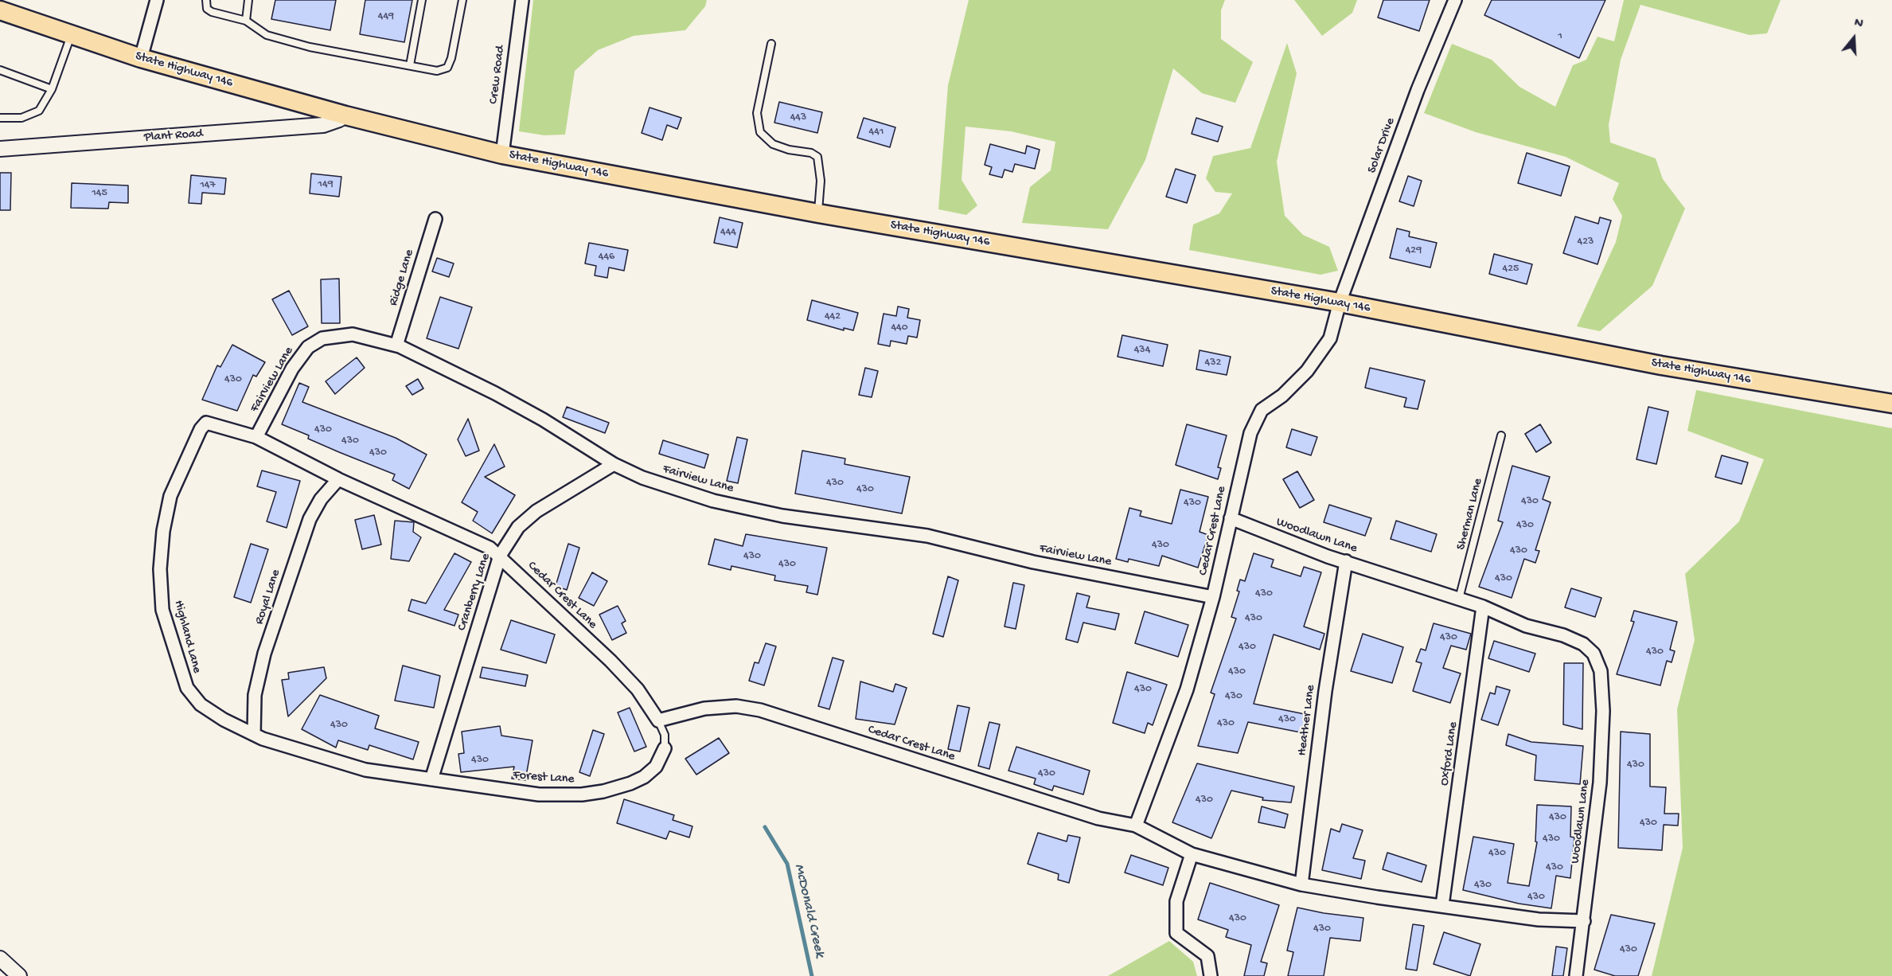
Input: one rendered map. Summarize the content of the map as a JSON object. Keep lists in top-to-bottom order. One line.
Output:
{"streets":{"main road":["State Highway 146"],"street":["Crew Road","Plant Road","Solar Drive","Ridge Lane","Fairview Lane","Cedar Crest Lane","Woodlawn Lane","Cranberry Lane","Royal Lane","Highland Lane","Heather Lane","Oxford Lane","Forest Lane"],"lane":["Sherman Lane"]},"crossings":[["State Highway 146","Crew Road"],["State Highway 146","Plant Road"],["State Highway 146","Solar Drive"],["State Highway 146","Cedar Crest Lane"],["Solar Drive","Cedar Crest Lane"],["Ridge Lane","Fairview Lane"],["Fairview Lane","Cedar Crest Lane"],["Fairview Lane","Cranberry Lane"],["Sherman Lane","Woodlawn Lane"],["Cedar Crest Lane","Woodlawn Lane"],["Cedar Crest Lane","Cranberry Lane"],["Cedar Crest Lane","Royal Lane"],["Cedar Crest Lane","Highland Lane"],["Woodlawn Lane","Heather Lane"],["Woodlawn Lane","Oxford Lane"],["Cranberry Lane","Highland Lane"],["Cranberry Lane","Forest Lane"],["Royal Lane","Highland Lane"],["Highland Lane","Forest Lane"]],"water":["McDonald Creek"],"house_numbers":["449","1","443","441","149","147","145","444","423","429","446","425","442","440","434","432","430","430","430","430","430","430","430","430","430","430","430","430","430","430","430","430","430","430","430","430","430","430","430","430","430","430","430","430","430","430","430","430","430","430","430","430","430","430","430"],"north":"top"}
